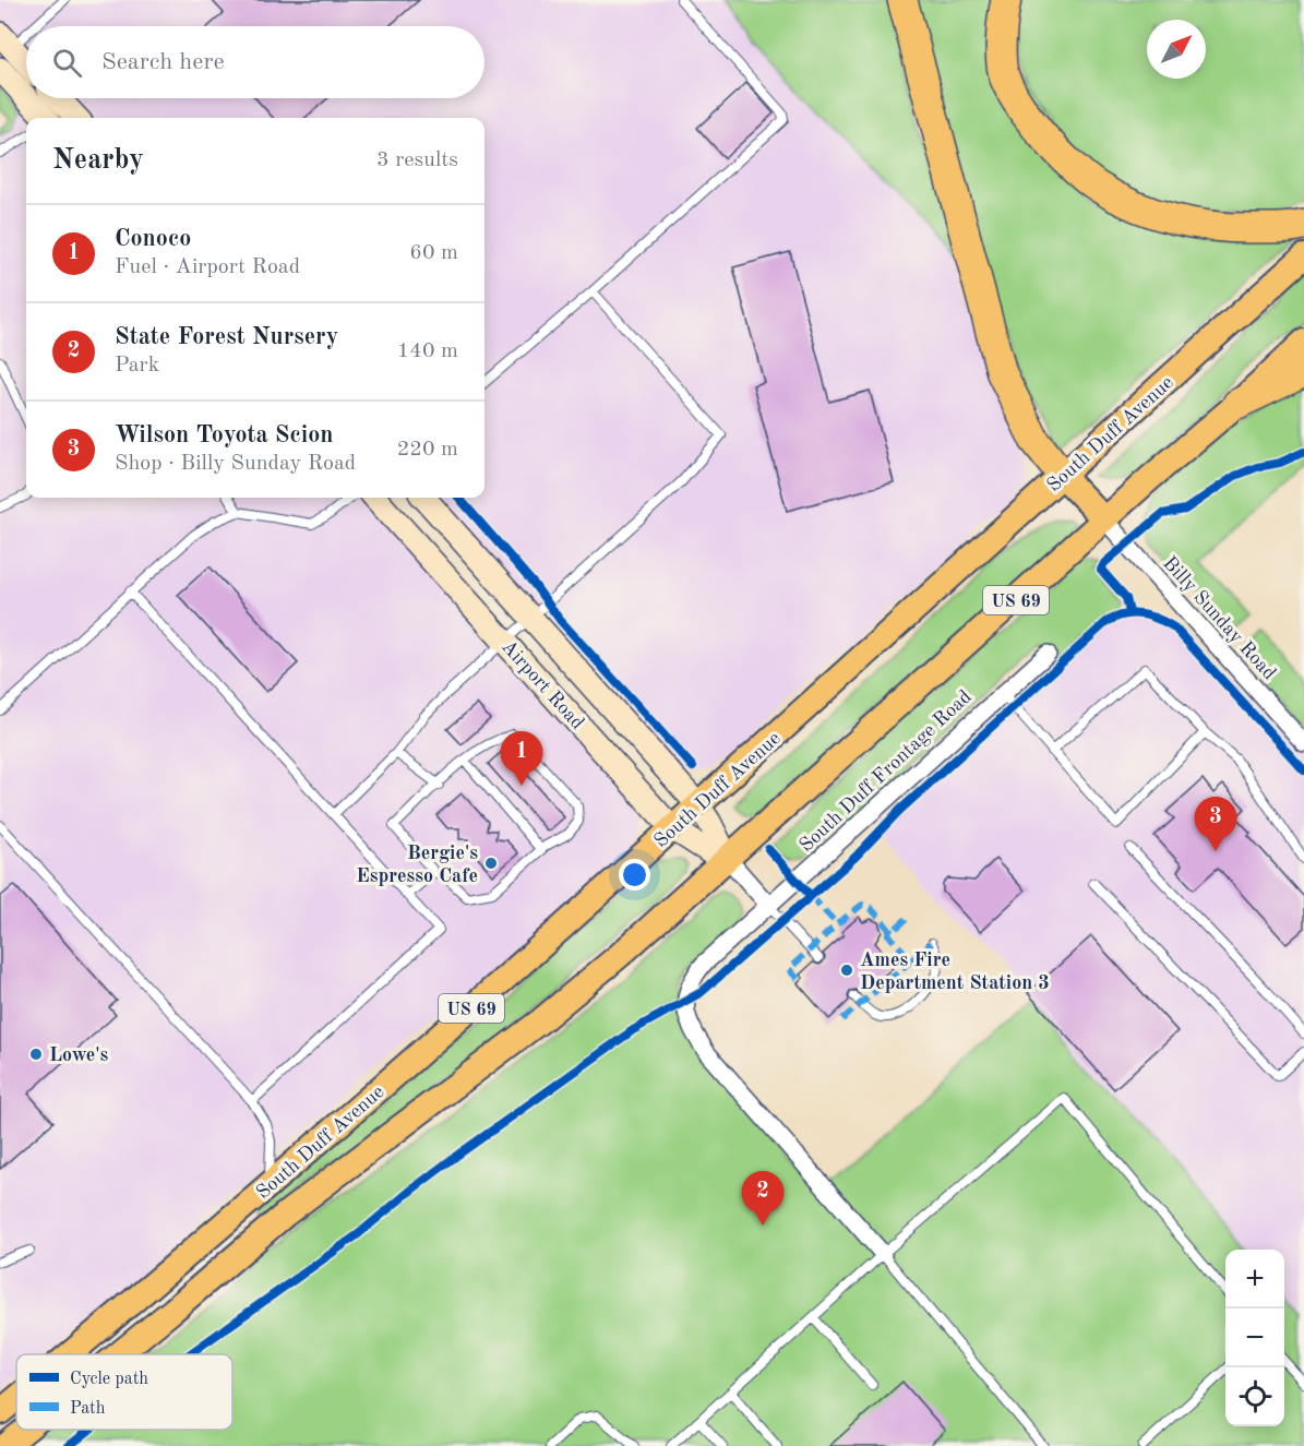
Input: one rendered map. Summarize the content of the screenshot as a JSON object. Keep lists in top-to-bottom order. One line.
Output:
{"streets":{"main road":["South Duff Avenue","US 69","Airport Road"],"street":["Billy Sunday Road","South Duff Frontage Road"]},"crossings":[["South Duff Avenue","Billy Sunday Road"],["South Duff Avenue","Airport Road"],["Airport Road","South Duff Frontage Road"]],"places":["Bergie's Espresso Cafe","Ames Fire Department Station 3","Lowe's"],"legend":["Cycle path","Path"],"north":"top right","page":{"search":"Search here","heading":["Nearby","3 results"],"list":[{"mark":"1","name":"Conoco","note":"Fuel · Airport Road","value":"60 m"},{"mark":"2","name":"State Forest Nursery","note":"Park","value":"140 m"},{"mark":"3","name":"Wilson Toyota Scion","note":"Shop · Billy Sunday Road","value":"220 m"}],"pins":["1","3","2"],"map_buttons":["+","−"]}}
